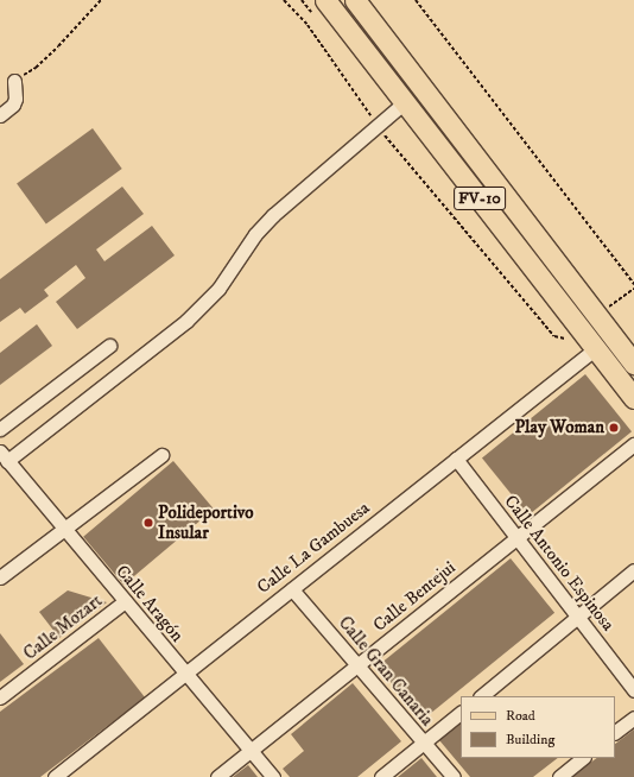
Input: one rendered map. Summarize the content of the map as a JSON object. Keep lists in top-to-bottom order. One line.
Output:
{"streets":{"main road":["FV-10"],"street":["Calle La Gambuesa","Calle Antonio Espinosa","Calle Bentejui","Calle Aragón","Calle Mozart","Calle Gran Canaria"]},"crossings":[["FV-10","Calle La Gambuesa"],["Calle La Gambuesa","Calle Antonio Espinosa"],["Calle La Gambuesa","Calle Aragón"],["Calle La Gambuesa","Calle Gran Canaria"],["Calle Antonio Espinosa","Calle Bentejui"],["Calle Bentejui","Calle Aragón"],["Calle Bentejui","Calle Gran Canaria"],["Calle Aragón","Calle Mozart"]],"places":["Play Woman","Polideportivo Insular"],"legend":["Road","Building"]}
